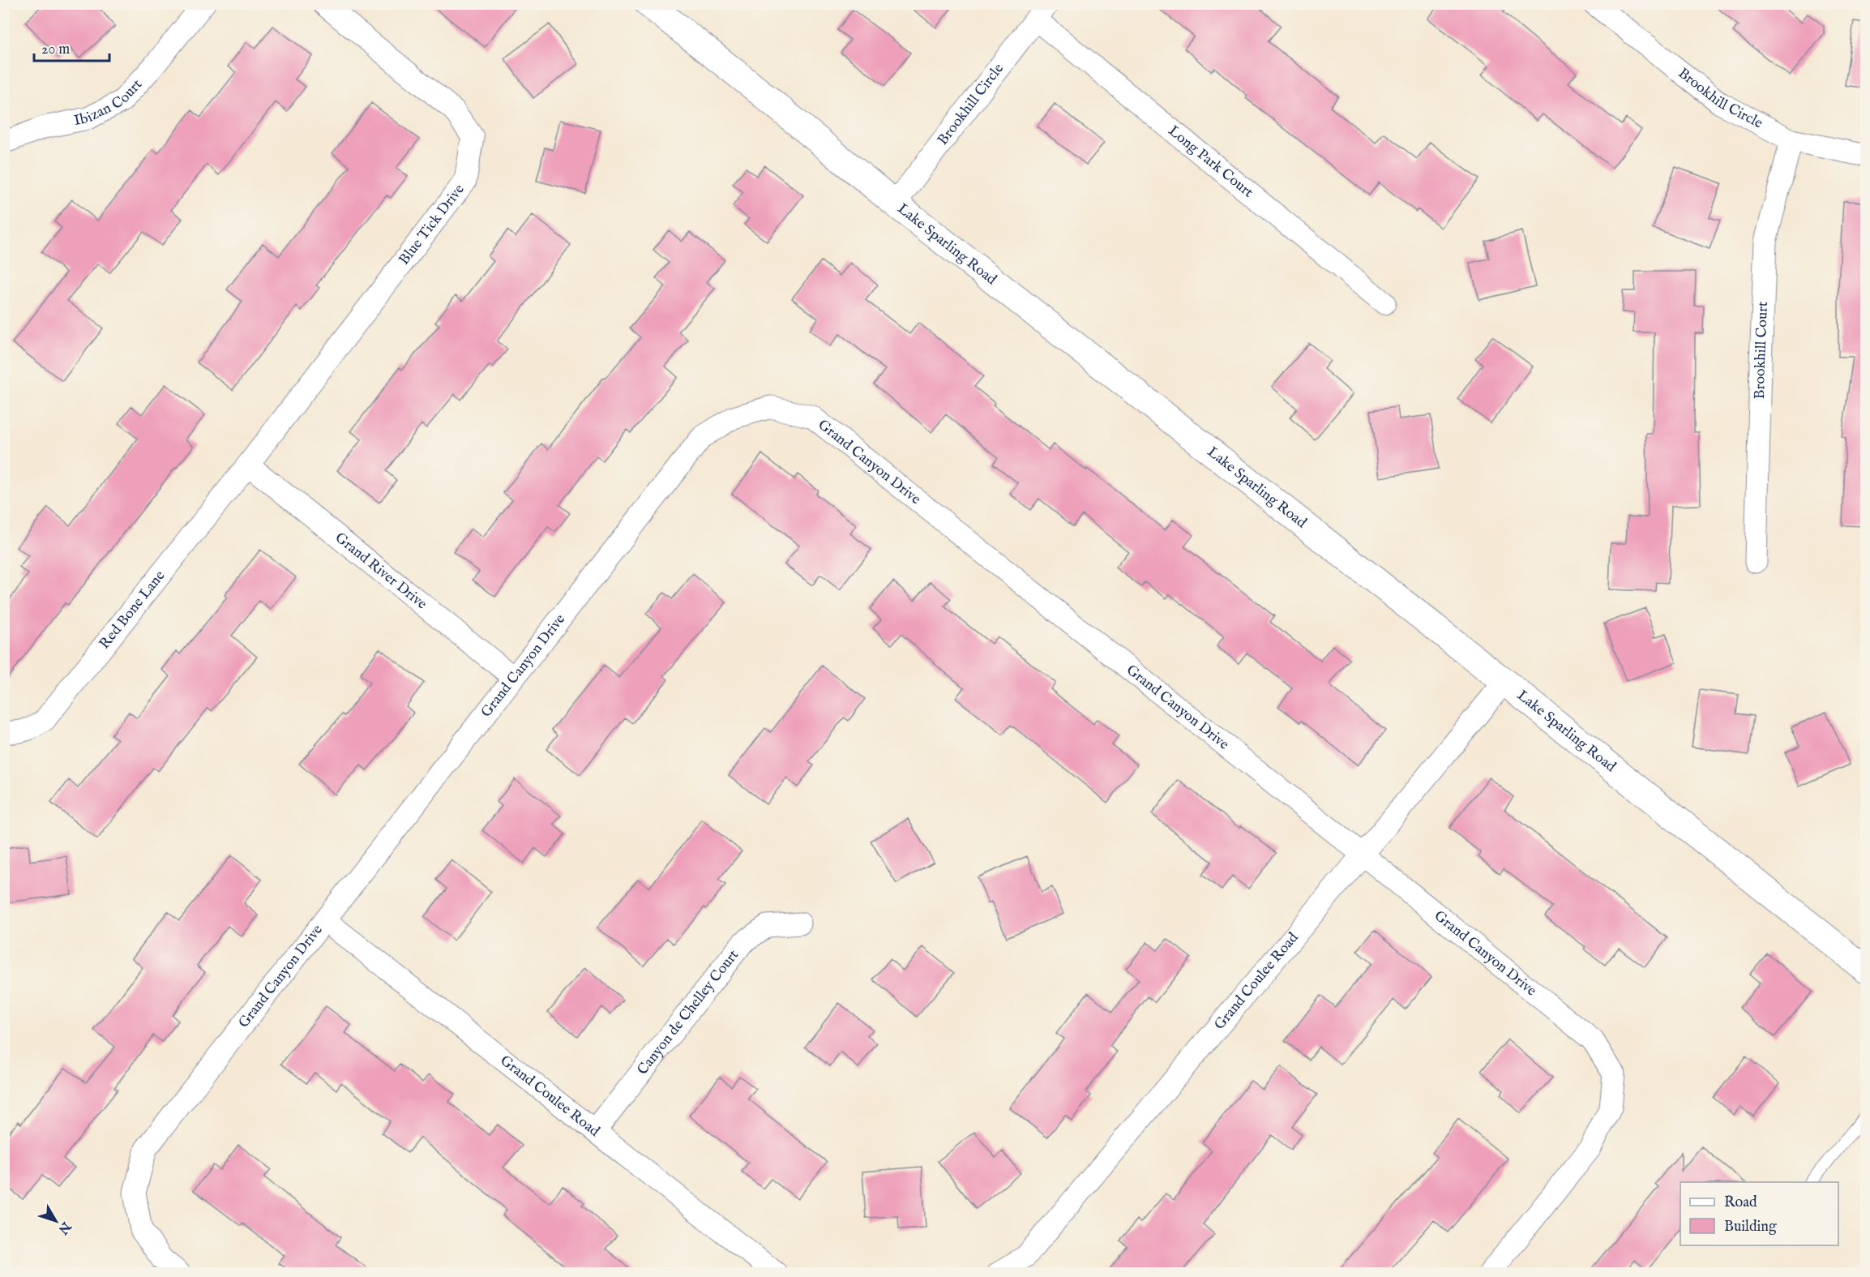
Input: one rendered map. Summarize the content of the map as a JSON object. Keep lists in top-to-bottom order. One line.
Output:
{"streets":{"street":["Brookhill Circle","Ibizan Court","Long Park Court","Blue Tick Drive","Lake Sparling Road","Brookhill Court","Grand Canyon Drive","Grand River Drive","Red Bone Lane","Grand Coulee Road","Canyon de Chelley Court"]},"crossings":[["Brookhill Circle","Long Park Court"],["Brookhill Circle","Lake Sparling Road"],["Brookhill Circle","Brookhill Court"],["Blue Tick Drive","Grand River Drive"],["Blue Tick Drive","Red Bone Lane"],["Lake Sparling Road","Grand Coulee Road"],["Grand Canyon Drive","Grand River Drive"],["Grand Canyon Drive","Grand Coulee Road"],["Grand River Drive","Red Bone Lane"],["Grand Coulee Road","Canyon de Chelley Court"]],"legend":["Road","Building"],"scale_bar":"20 m","north":"bottom right"}
